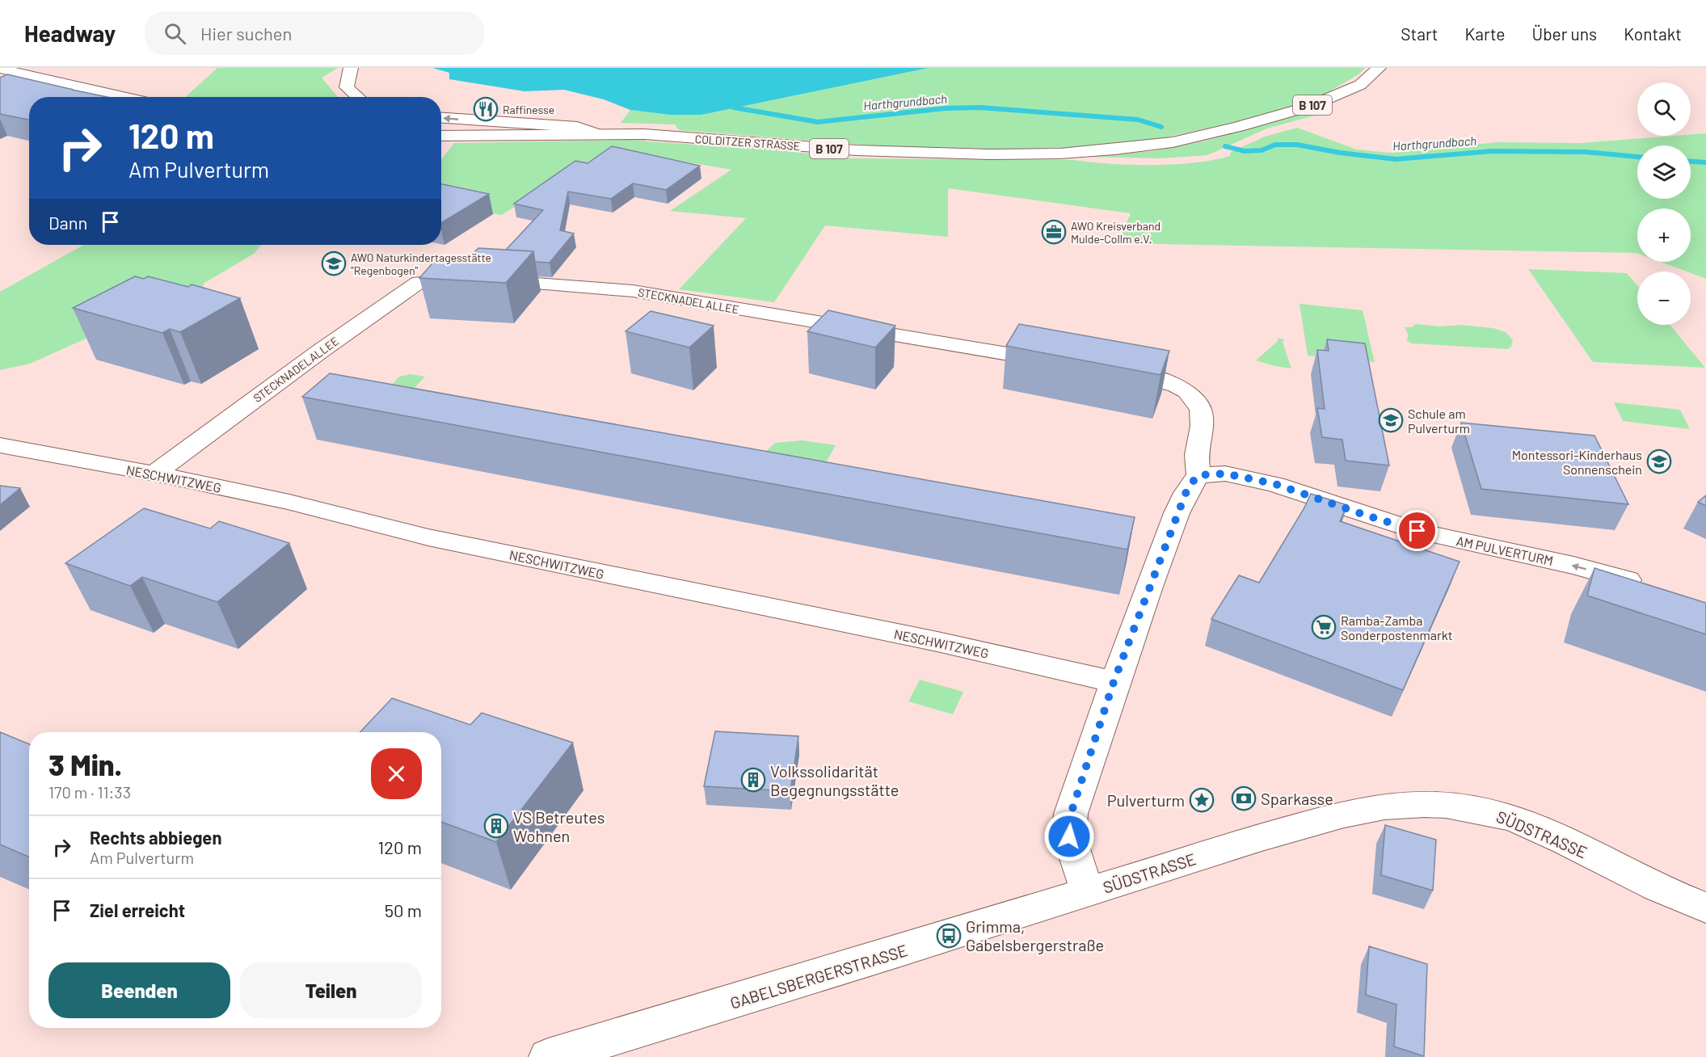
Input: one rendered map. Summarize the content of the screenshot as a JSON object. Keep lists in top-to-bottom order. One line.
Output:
{"streets":{"street":["B 107","COLDITZER STRASSE","STECKNADELALLEE","NESCHWITZWEG","AM PULVERTURM","SÜDSTRASSE","GABELSBERGERSTRASSE"]},"crossings":[["STECKNADELALLEE","NESCHWITZWEG"],["SÜDSTRASSE","GABELSBERGERSTRASSE"]],"one_way":["AM PULVERTURM"],"water":["Harthgrundbach"],"places":{"restaurant":["Raffinesse"],"office":["AWO Kreisverband Mulde-Collm e.V."],"school or university":["AWO Naturkindertagesstätte \"Regenbogen\"","Schule am Pulverturm","Montessori-Kinderhaus Sonnenschein"],"supermarket":["Ramba-Zamba Sonderpostenmarkt"],"building":["Volkssolidarität Begegnungsstätte","VS Betreutes Wohnen"],"bank":["Sparkasse"],"place":["Pulverturm"],"bus stop":["Grimma, Gabelsbergerstraße"]},"page":{"header":"Headway","search":"Hier suchen","nav":["Start","Karte","Über uns","Kontakt"],"map_buttons":["+","−"],"turn":["120 m","Am Pulverturm"],"then":"Dann","heading":["3 Min.","170 m · 11:33"],"list":[{"name":"Rechts abbiegen","note":"Am Pulverturm","value":"120 m"},{"name":"Ziel erreicht","value":"50 m"}],"buttons":["Beenden","Teilen"]}}
